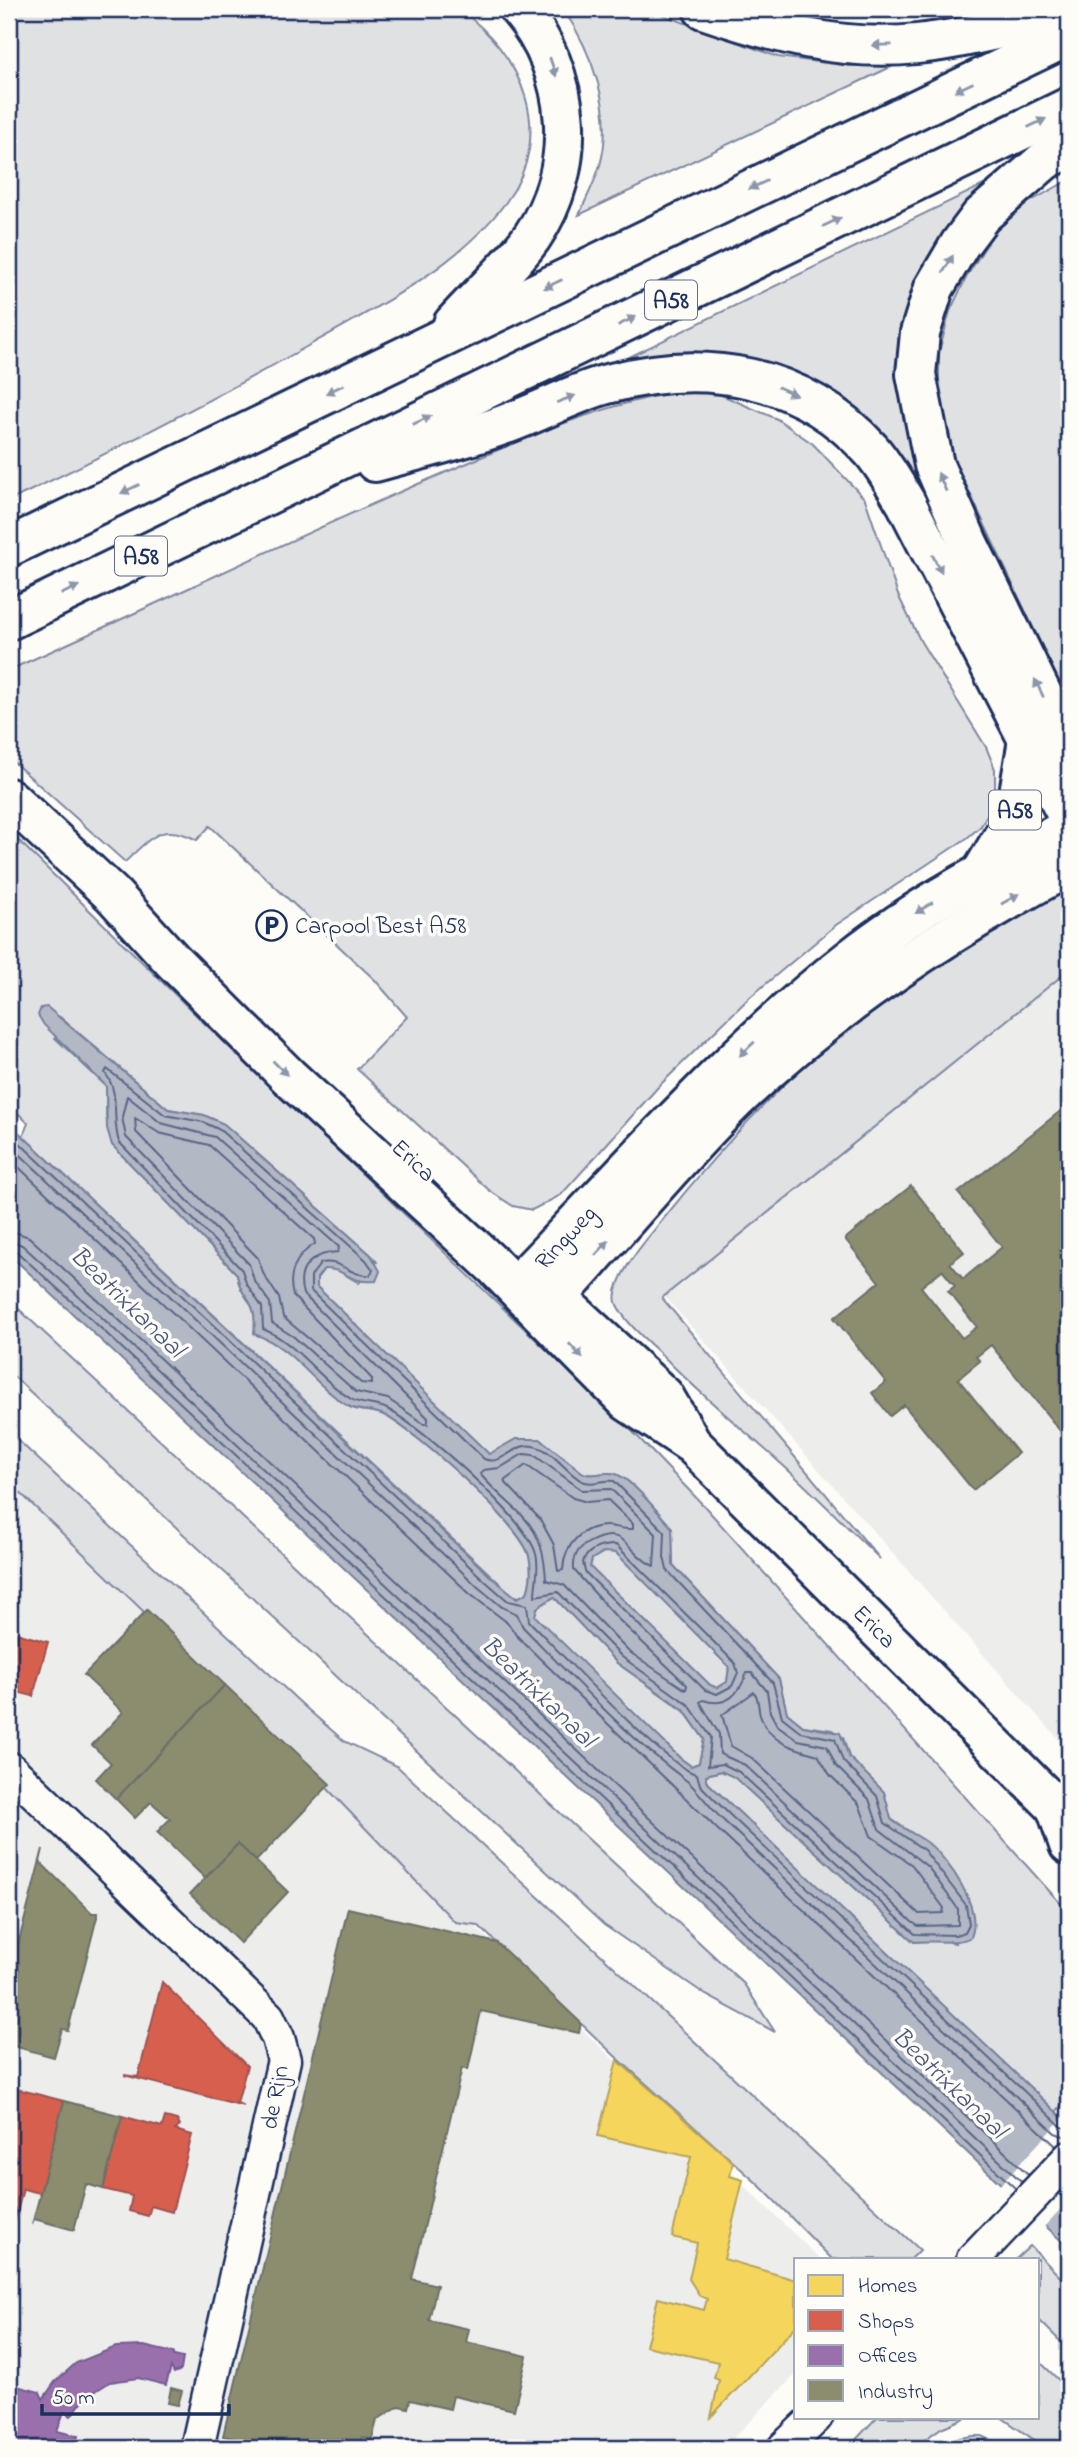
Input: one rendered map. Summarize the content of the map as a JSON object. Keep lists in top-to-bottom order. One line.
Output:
{"streets":{"main road":["A58","Erica","Ringweg"],"street":["de Rijn"]},"crossings":[["A58","Ringweg"],["Erica","Ringweg"]],"water":["Beatrixkanaal"],"places":{"parking":["Carpool Best A58"]},"legend":["Homes","Shops","Offices","Industry"],"scale_bar":"50 m"}
